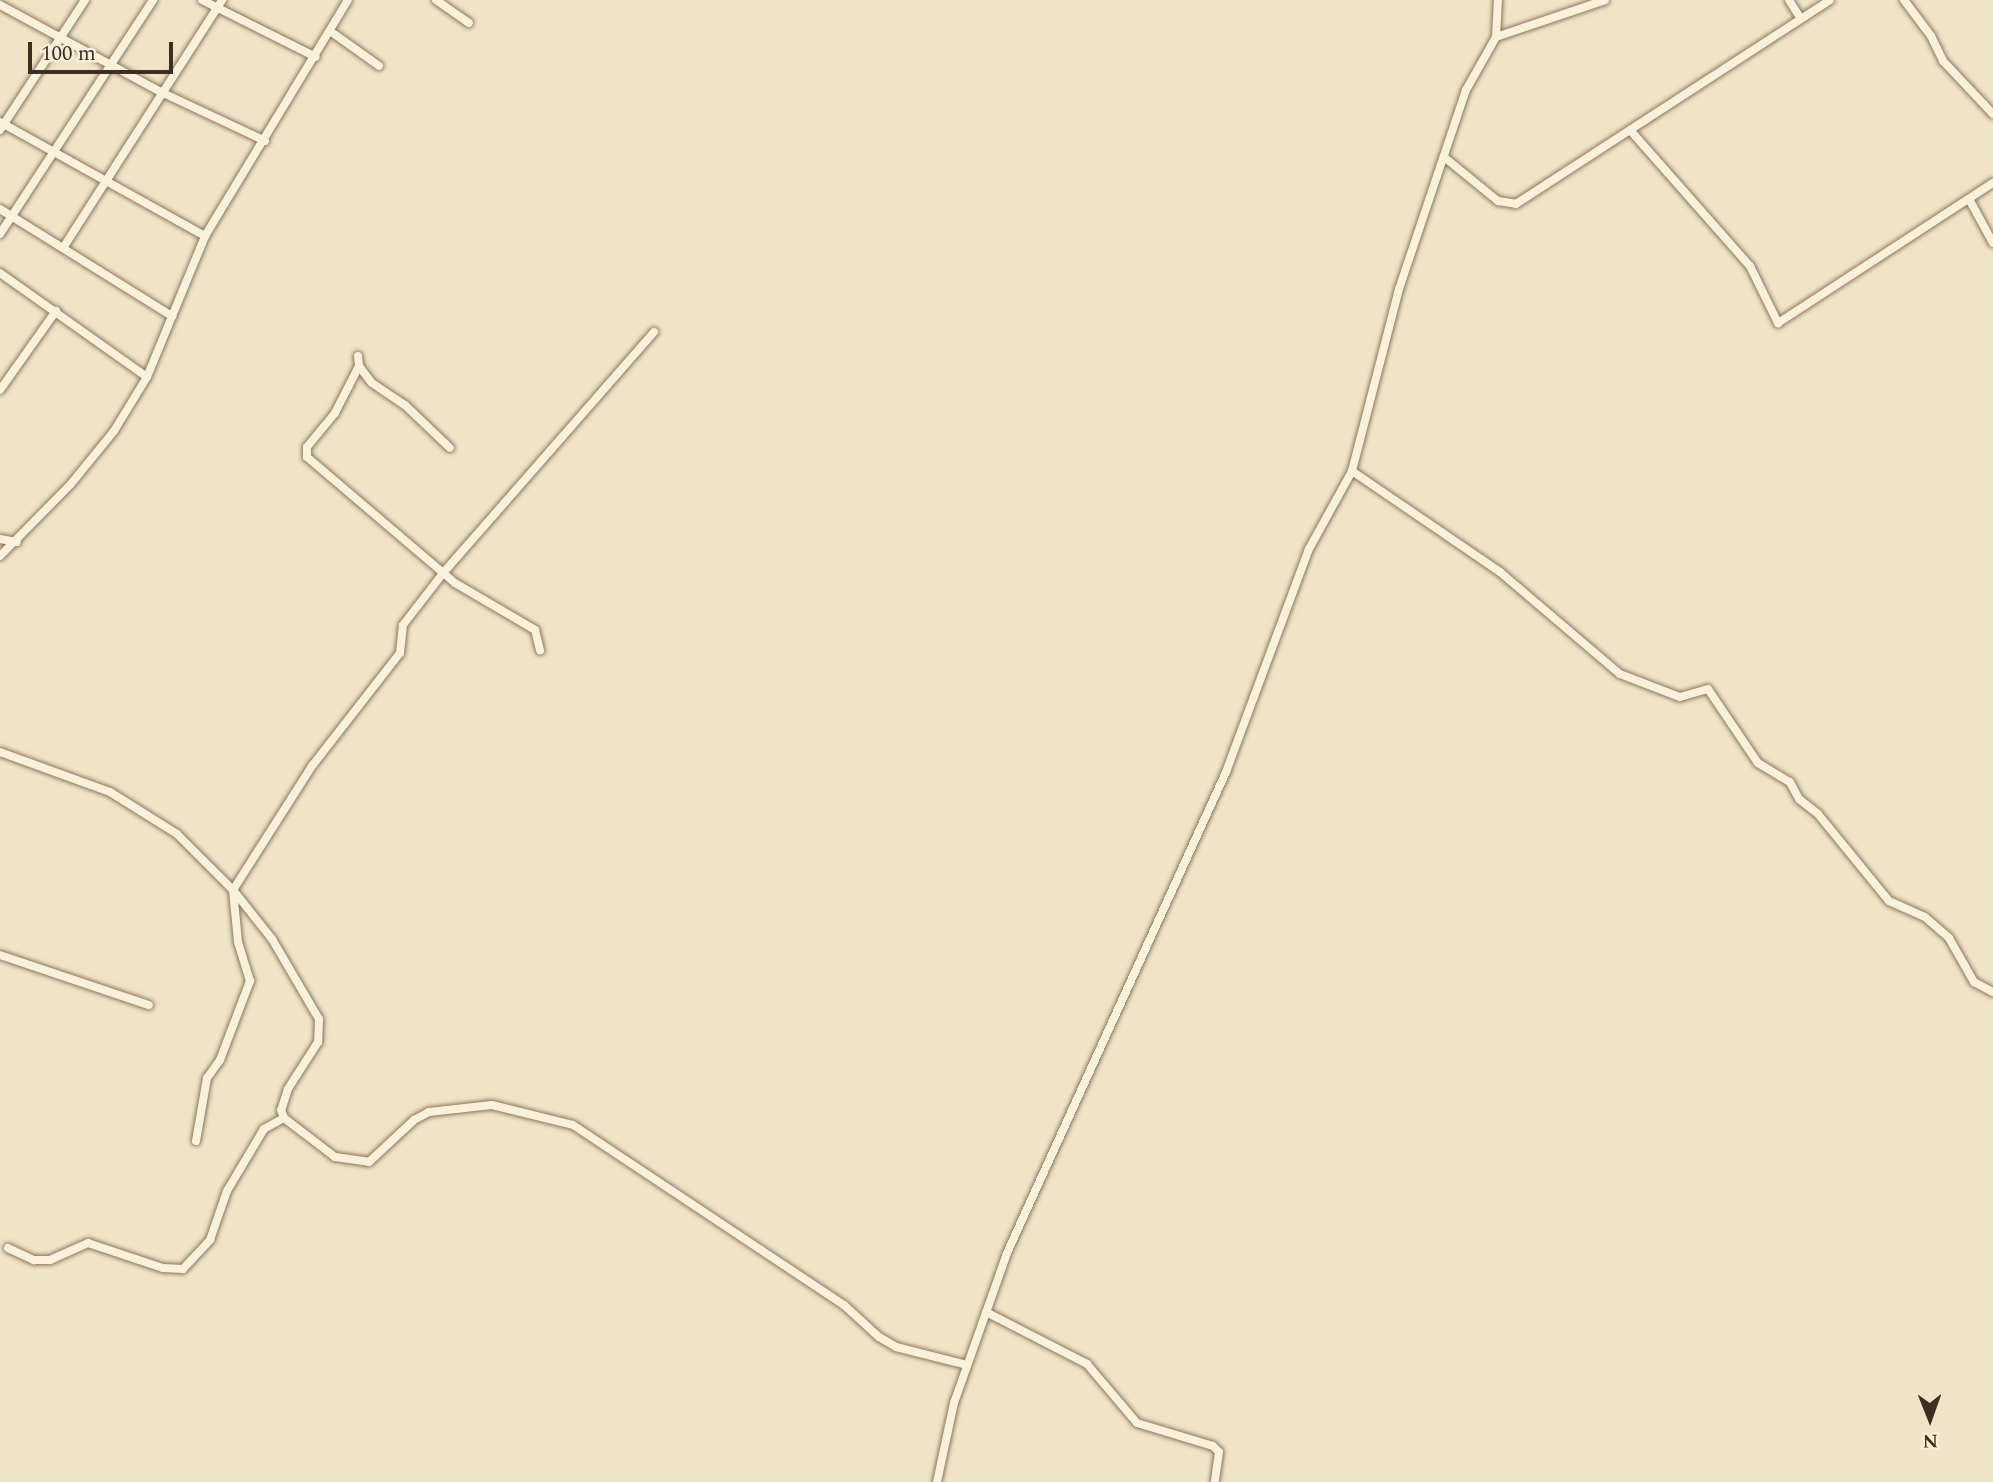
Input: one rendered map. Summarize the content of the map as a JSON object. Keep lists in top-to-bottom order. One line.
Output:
{"scale_bar":"100 m","north":"bottom"}
